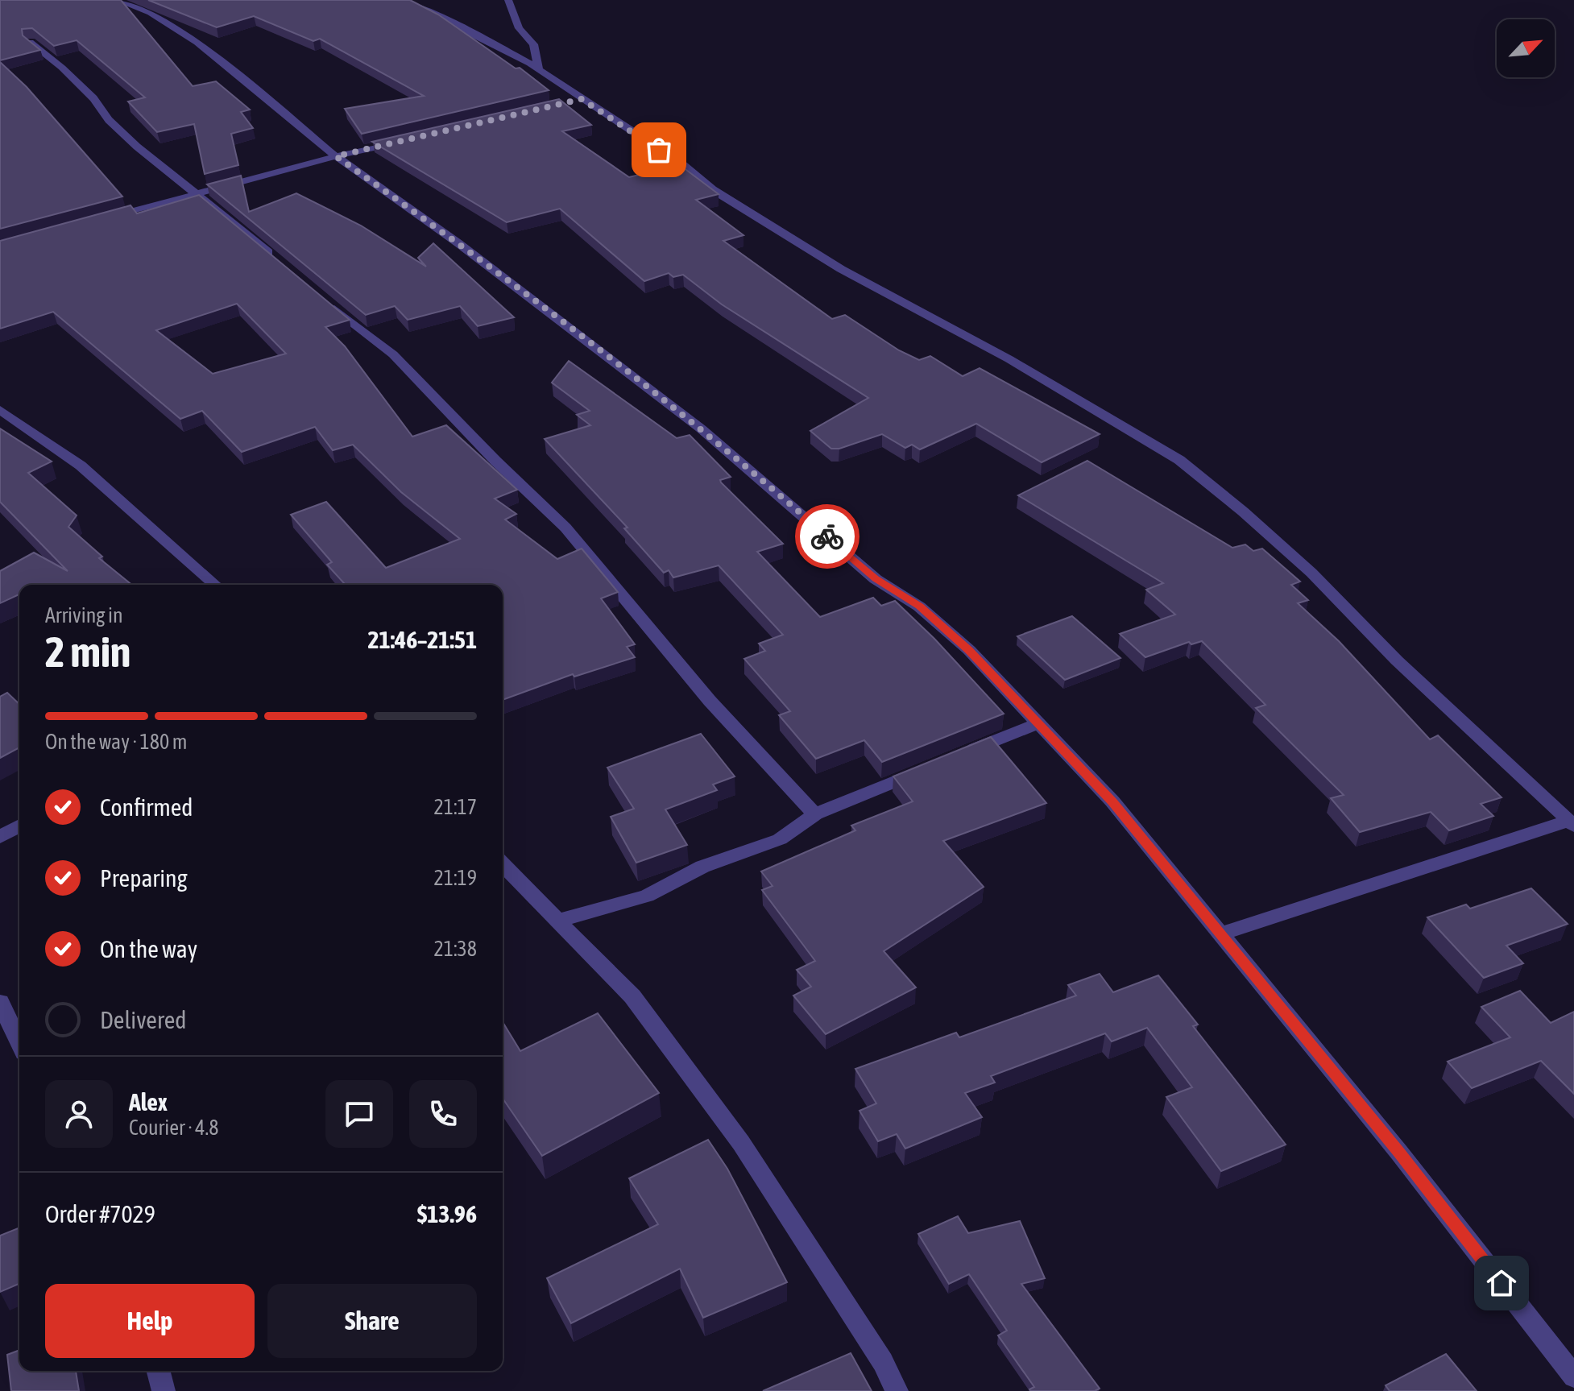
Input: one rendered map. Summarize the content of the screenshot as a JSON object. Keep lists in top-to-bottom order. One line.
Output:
{"north":"top right","page":{"heading":["2 min","Arriving in","21:46–21:51"],"panel":["Alex","Courier · 4.8","Order #7029","$13.96"],"bar":"On the way · 180 m","list":[["Confirmed","21:17"],["Preparing","21:19"],["On the way","21:38"],"Delivered"],"buttons":["Help","Share"]}}
